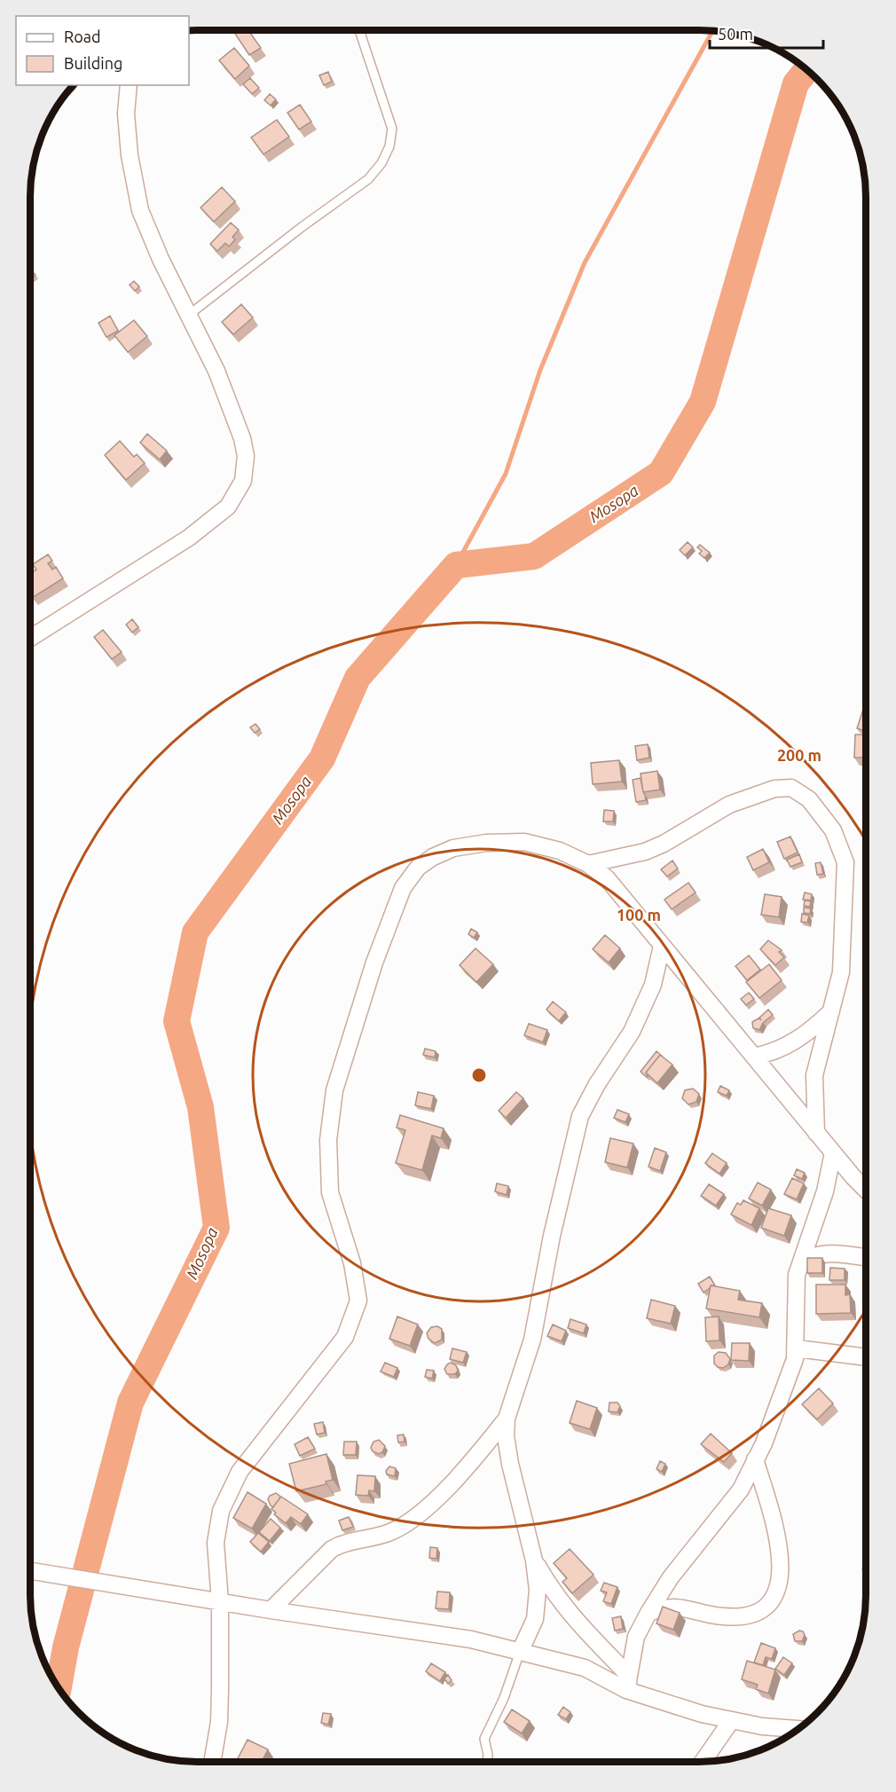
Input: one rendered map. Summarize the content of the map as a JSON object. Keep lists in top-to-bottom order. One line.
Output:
{"water":["Mosopa"],"legend":["Road","Building"],"scale_bar":"50 m","rings":["200 m","100 m"]}
